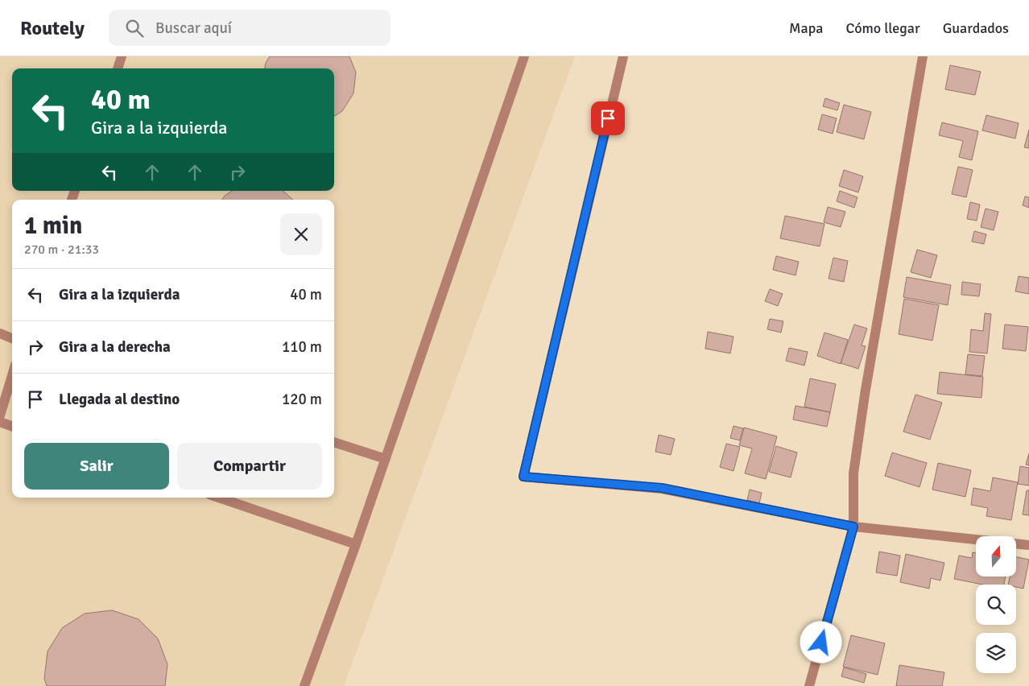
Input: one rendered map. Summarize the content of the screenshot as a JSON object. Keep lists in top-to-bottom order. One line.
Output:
{"north":"top","page":{"header":"Routely","search":"Buscar aquí","nav":["Mapa","Cómo llegar","Guardados"],"turn":["40 m","Gira a la izquierda"],"heading":["1 min","270 m · 21:33"],"list":[{"name":"Gira a la izquierda","value":"40 m"},{"name":"Gira a la derecha","value":"110 m"},{"name":"Llegada al destino","value":"120 m"}],"buttons":["Salir","Compartir"]}}
